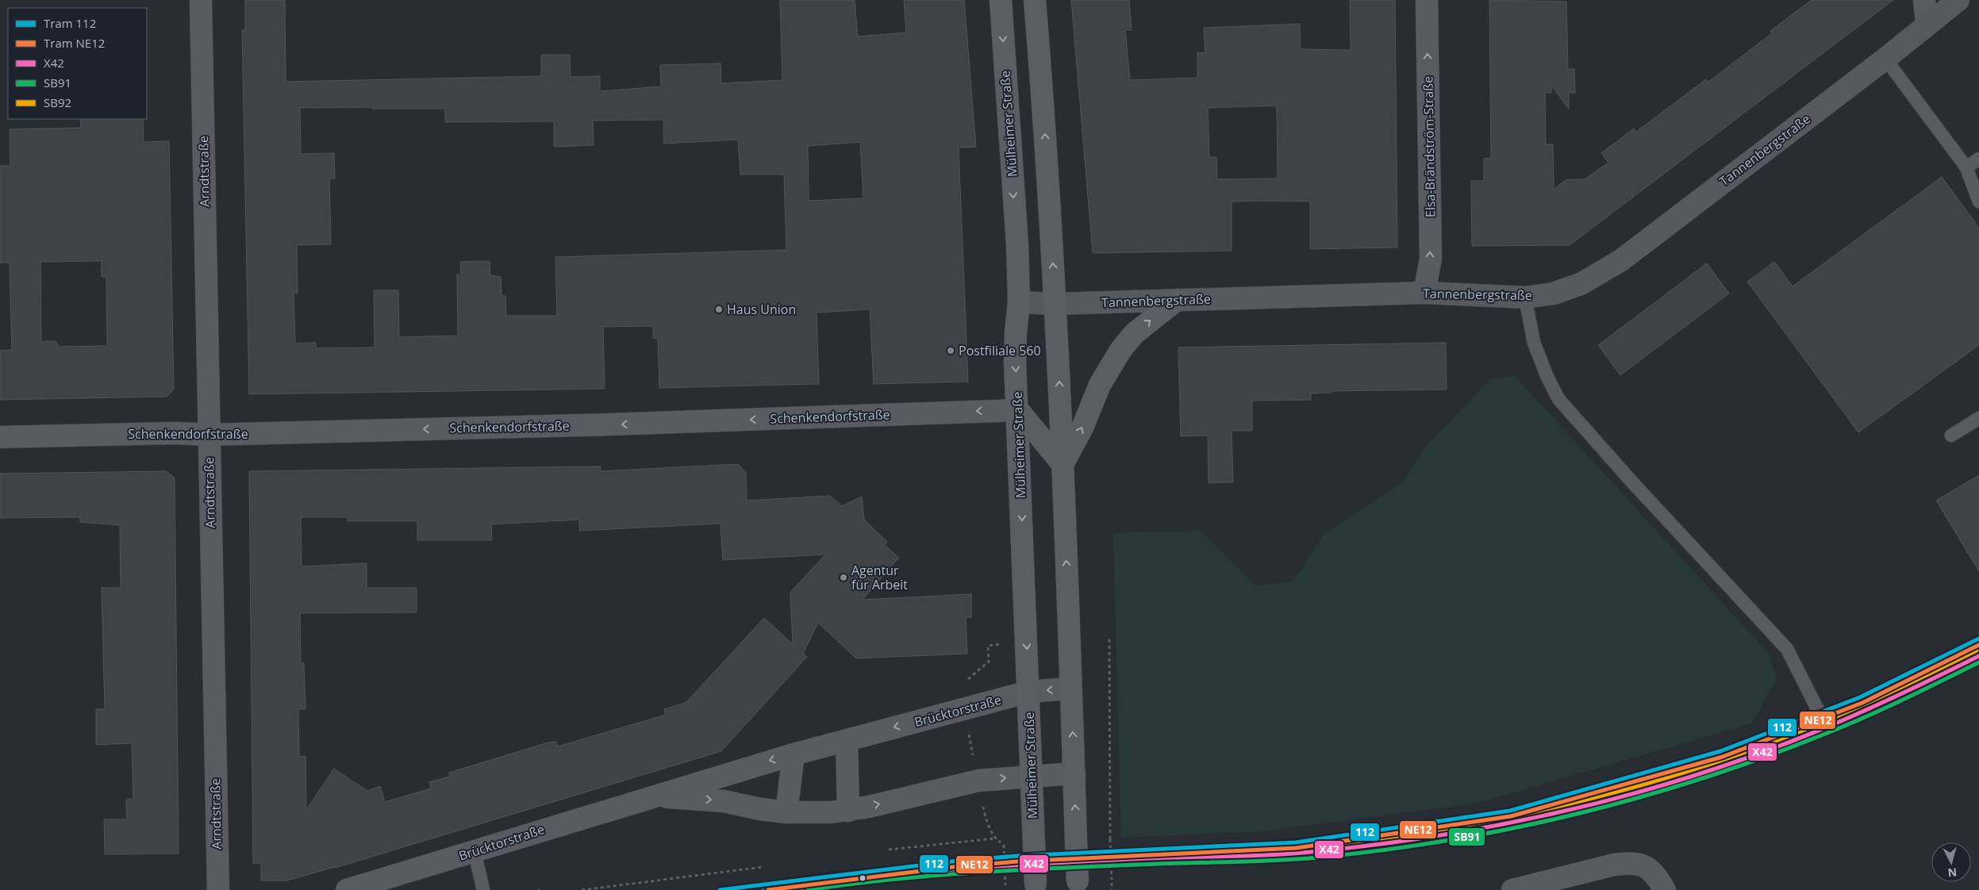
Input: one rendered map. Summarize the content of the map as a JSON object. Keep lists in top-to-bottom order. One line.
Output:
{"streets":{"main road":["Mülheimer Straße"],"street":["Elsa-Brändström-Straße","Tannenbergstraße","Arndtstraße","Schenkendorfstraße","Brücktorstraße"]},"crossings":[["Mülheimer Straße","Tannenbergstraße"],["Mülheimer Straße","Schenkendorfstraße"],["Mülheimer Straße","Brücktorstraße"],["Elsa-Brändström-Straße","Tannenbergstraße"],["Arndtstraße","Schenkendorfstraße"]],"one_way":["Elsa-Brändström-Straße","Schenkendorfstraße"],"places":["Haus Union","Postfiliale 560","Agentur für Arbeit"],"lines":["tram line 112","tram line NE12","transit line SB92","transit line X42","transit line SB91"],"legend":["Tram 112","Tram NE12","X42","SB91","SB92"],"north":"bottom"}
